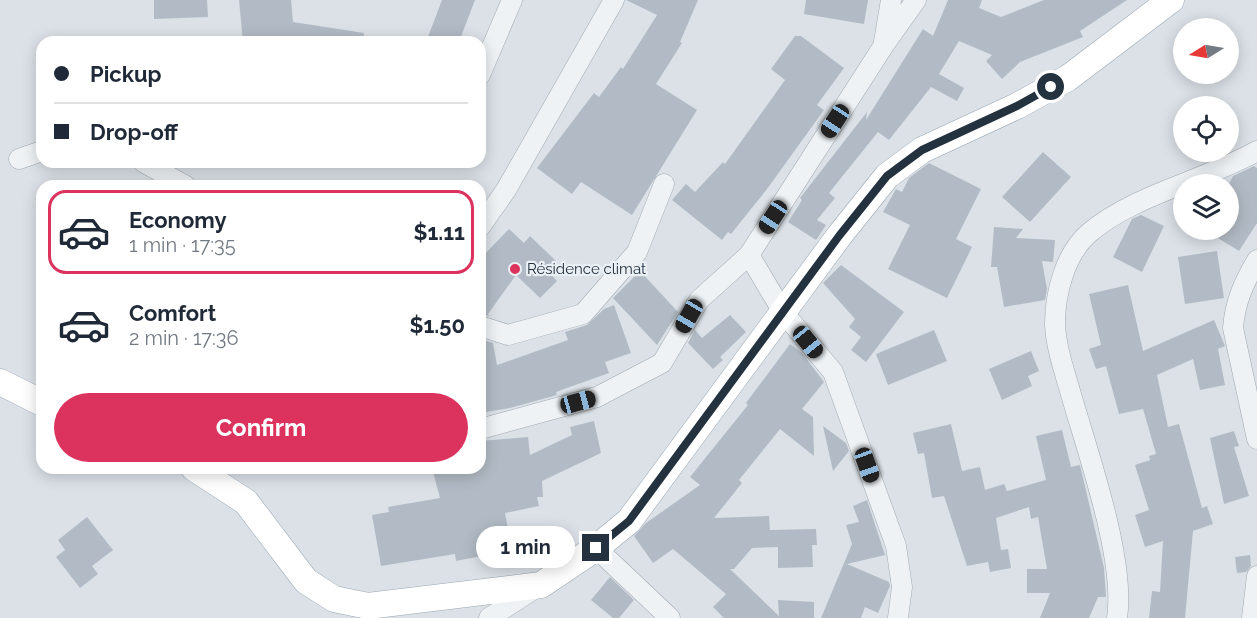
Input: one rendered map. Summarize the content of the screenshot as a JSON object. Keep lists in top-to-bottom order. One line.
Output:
{"places":["Résidence climat"],"north":"left","page":{"banner":["Pickup","Drop-off"],"list":[{"name":"Economy","note":"1 min · 17:35","value":"$1.11"},{"name":"Comfort","note":"2 min · 17:36","value":"$1.50"}],"buttons":"Confirm","bubble":"1 min"}}
